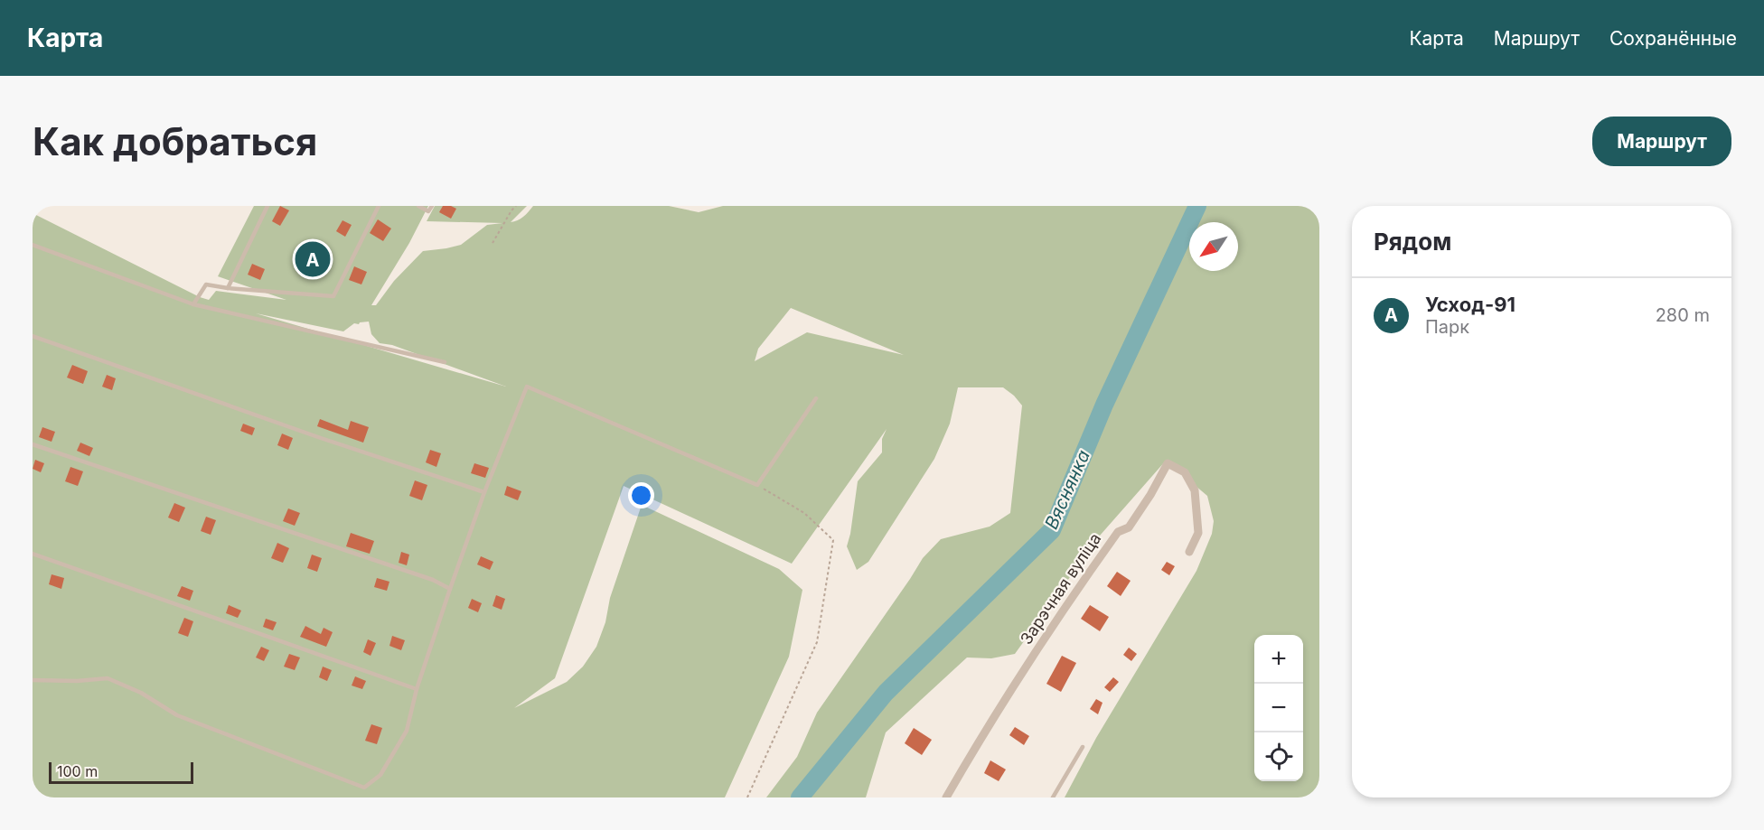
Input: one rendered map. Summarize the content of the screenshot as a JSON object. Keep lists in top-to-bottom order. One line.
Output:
{"streets":{"street":["Зарэчная вуліца"]},"water":["Вяснянка"],"scale_bar":"100 m","north":"bottom left","page":{"header":"Карта","nav":["Карта","Маршрут","Сохранённые"],"buttons":"Маршрут","title":"Как добраться","heading":"Рядом","pins":"A","list":[{"mark":"A","name":"Усход-91","note":"Парк","value":"280 m"}],"map_buttons":["+","−"],"scale":"100 m"}}
